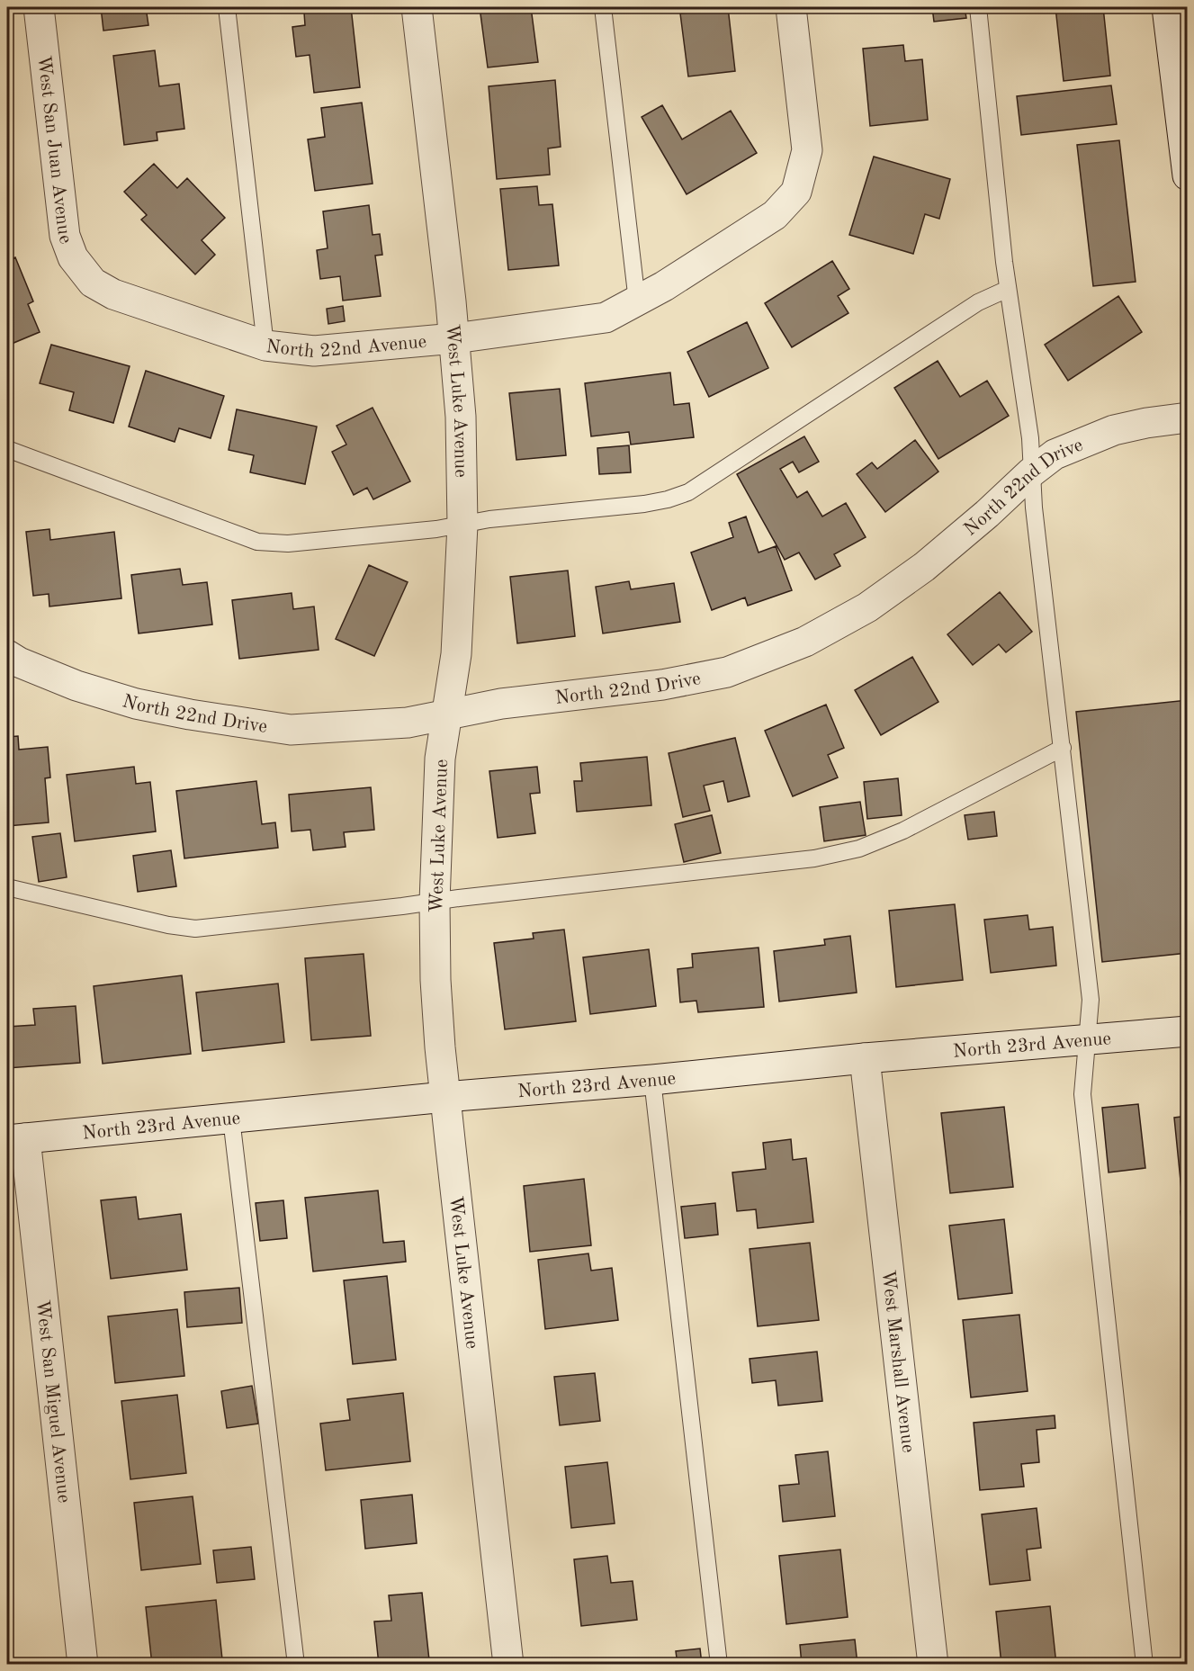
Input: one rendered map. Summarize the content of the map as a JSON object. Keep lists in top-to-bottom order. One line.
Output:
{"streets":{"street":["West San Juan Avenue","North 22nd Avenue","West Luke Avenue","North 22nd Drive","North 23rd Avenue","West Marshall Avenue","West San Miguel Avenue"]},"crossings":[["West San Juan Avenue","North 22nd Avenue"],["North 22nd Avenue","West Luke Avenue"],["West Luke Avenue","North 22nd Drive"],["West Luke Avenue","North 23rd Avenue"],["North 23rd Avenue","West Marshall Avenue"],["North 23rd Avenue","West San Miguel Avenue"]]}
